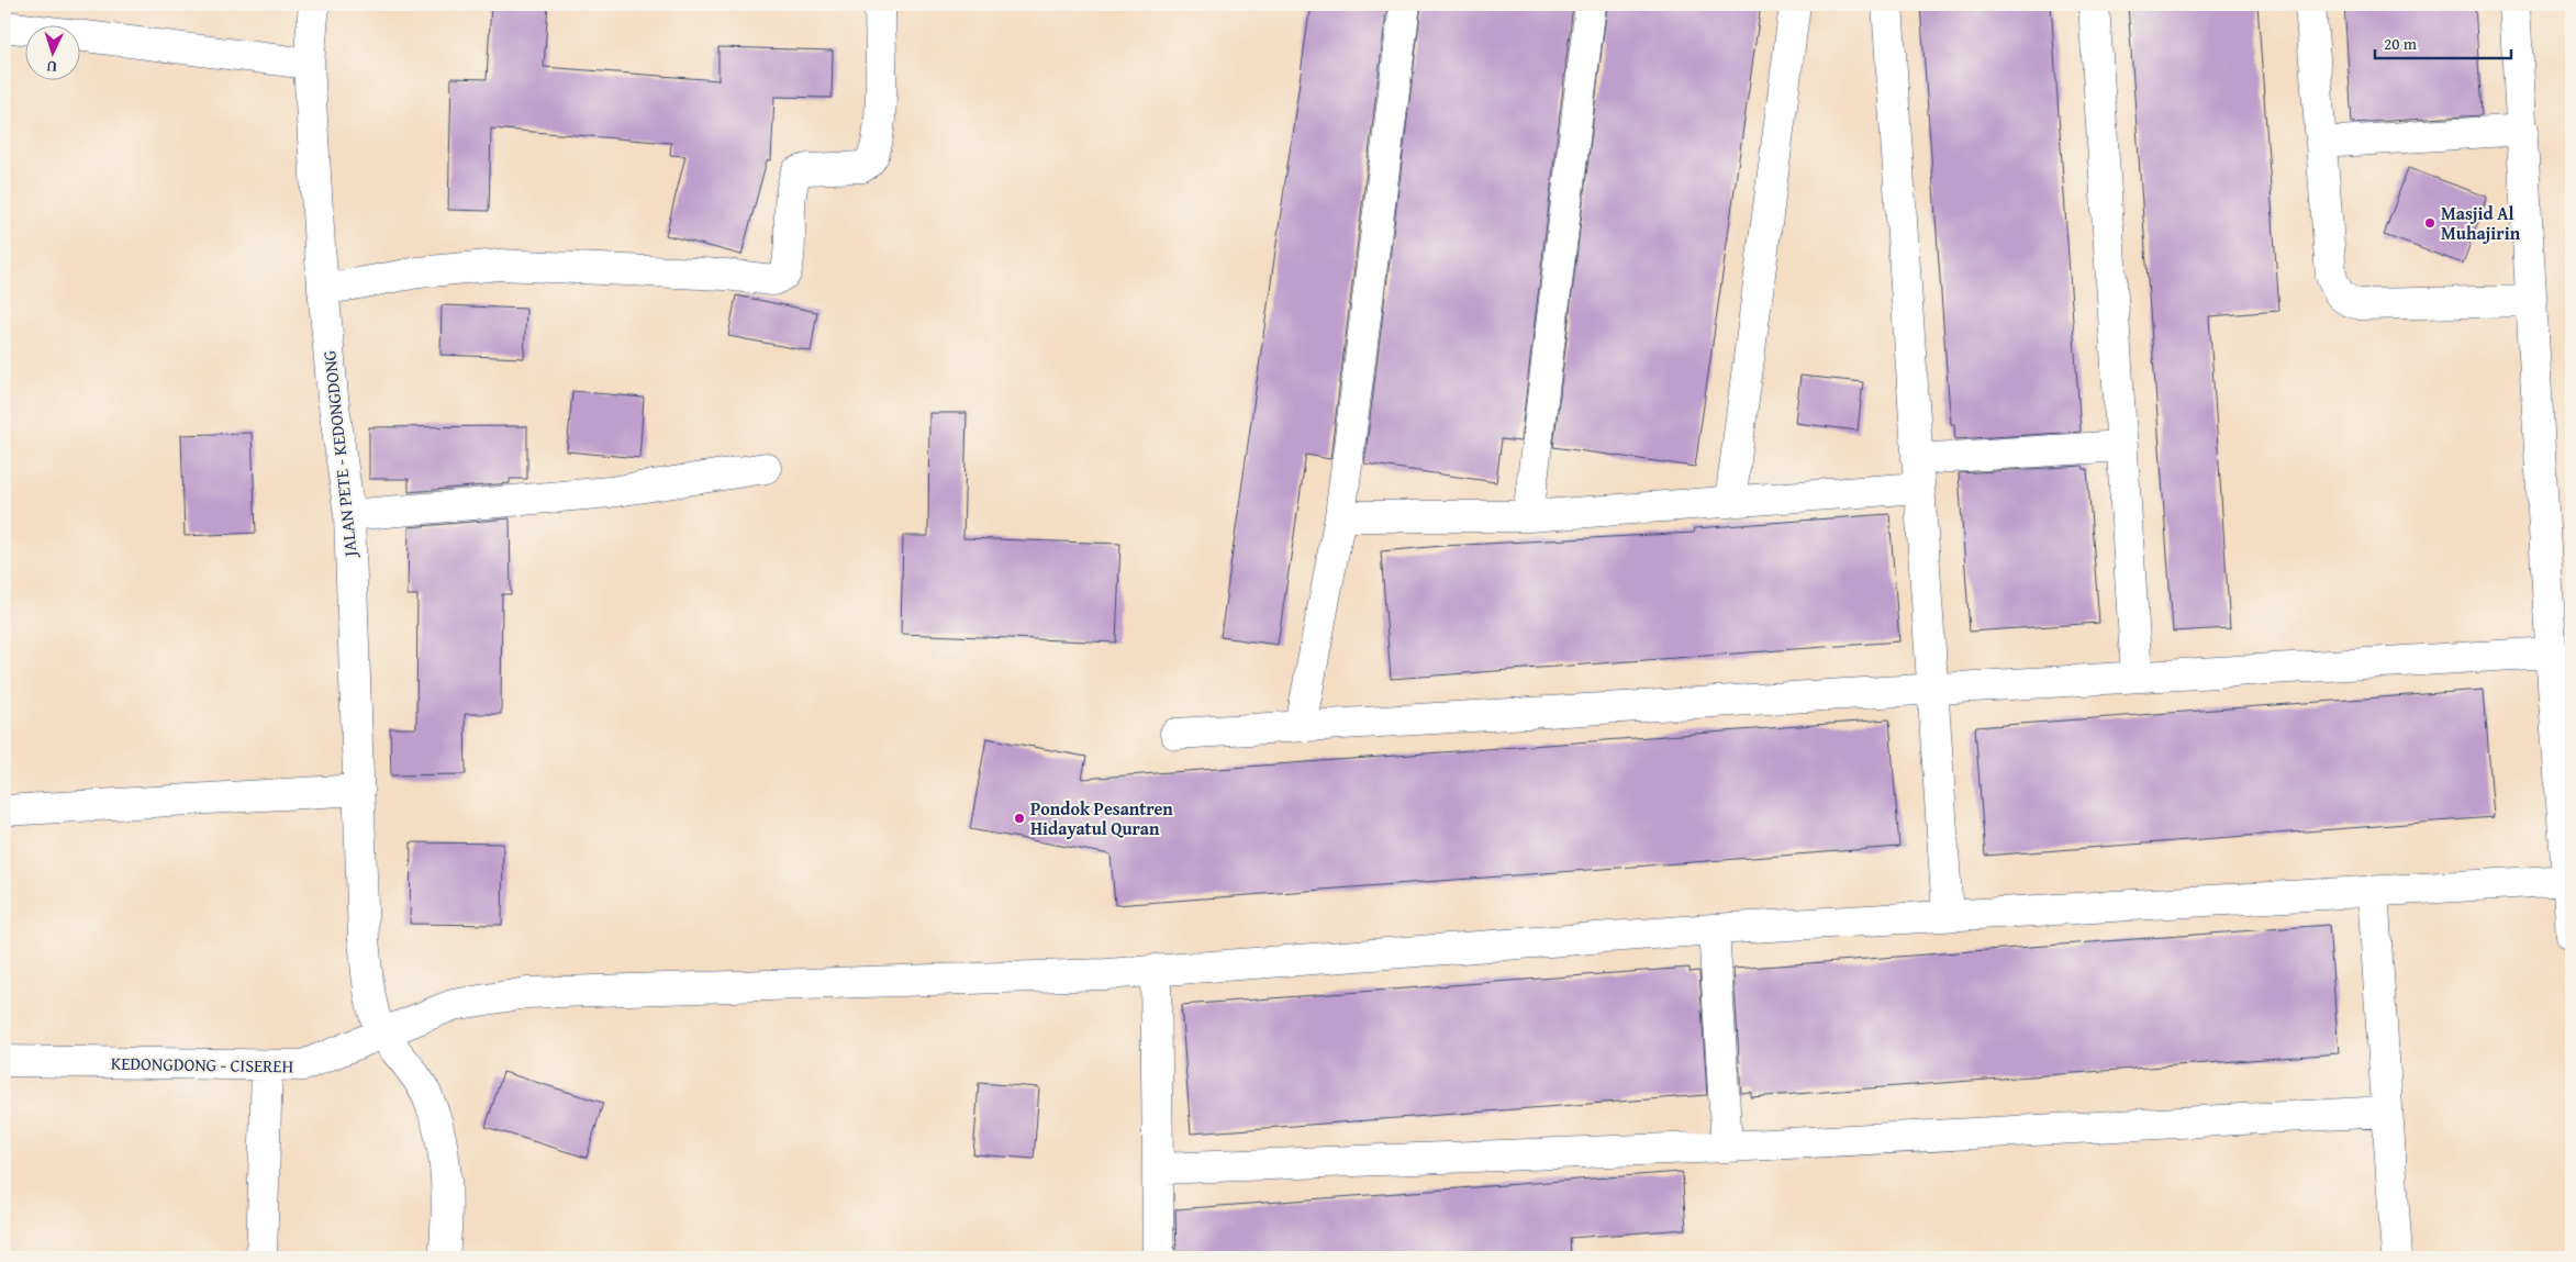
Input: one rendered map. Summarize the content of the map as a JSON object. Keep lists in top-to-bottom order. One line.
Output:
{"streets":{"street":["JALAN PETE - KEDONGDONG","KEDONGDONG - CISEREH"]},"crossings":[["JALAN PETE - KEDONGDONG","KEDONGDONG - CISEREH"]],"places":["Masjid Al Muhajirin","Pondok Pesantren Hidayatul Quran"],"scale_bar":"20 m","north":"bottom"}
